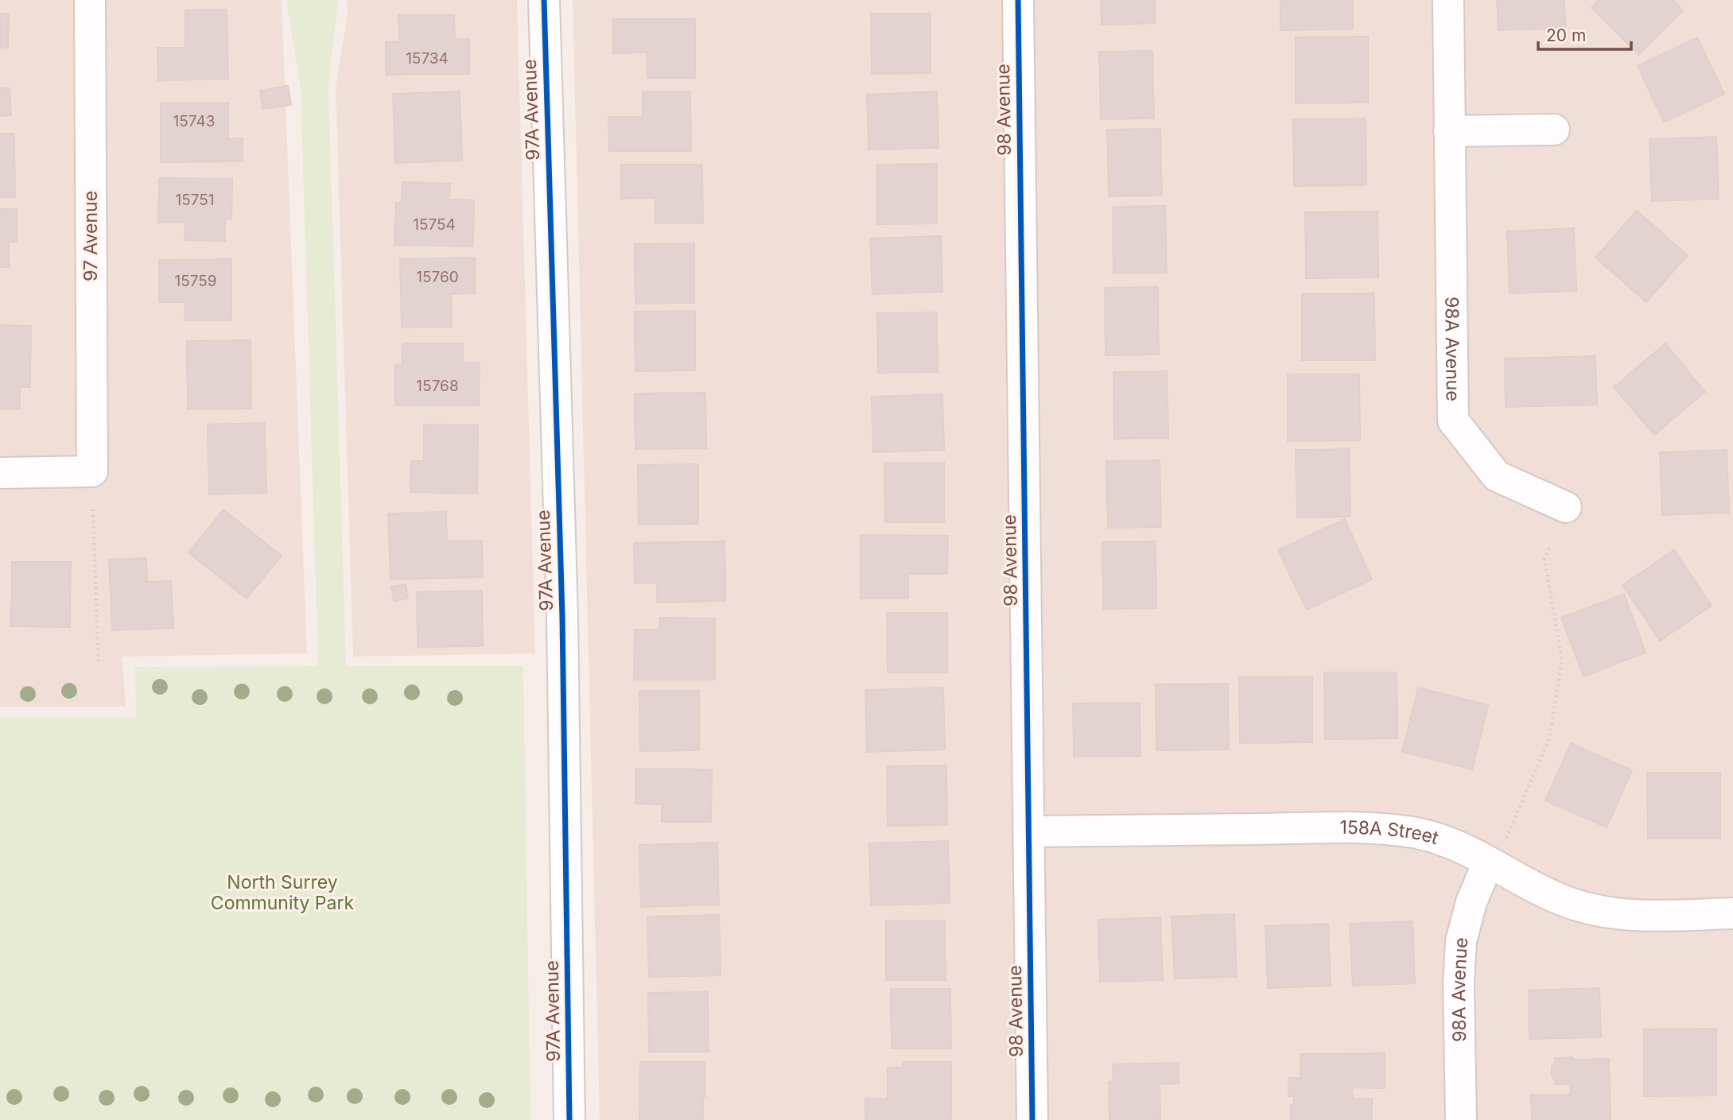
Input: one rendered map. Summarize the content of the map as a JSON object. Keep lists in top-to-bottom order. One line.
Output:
{"streets":{"street":["97A Avenue","98 Avenue","97 Avenue","98A Avenue","158A Street"]},"crossings":[["98 Avenue","158A Street"],["98A Avenue","158A Street"]],"parks":["North Surrey Community Park"],"house_numbers":["15734","15743","15751","15754","15760","15759","15768"],"scale_bar":"20 m"}
